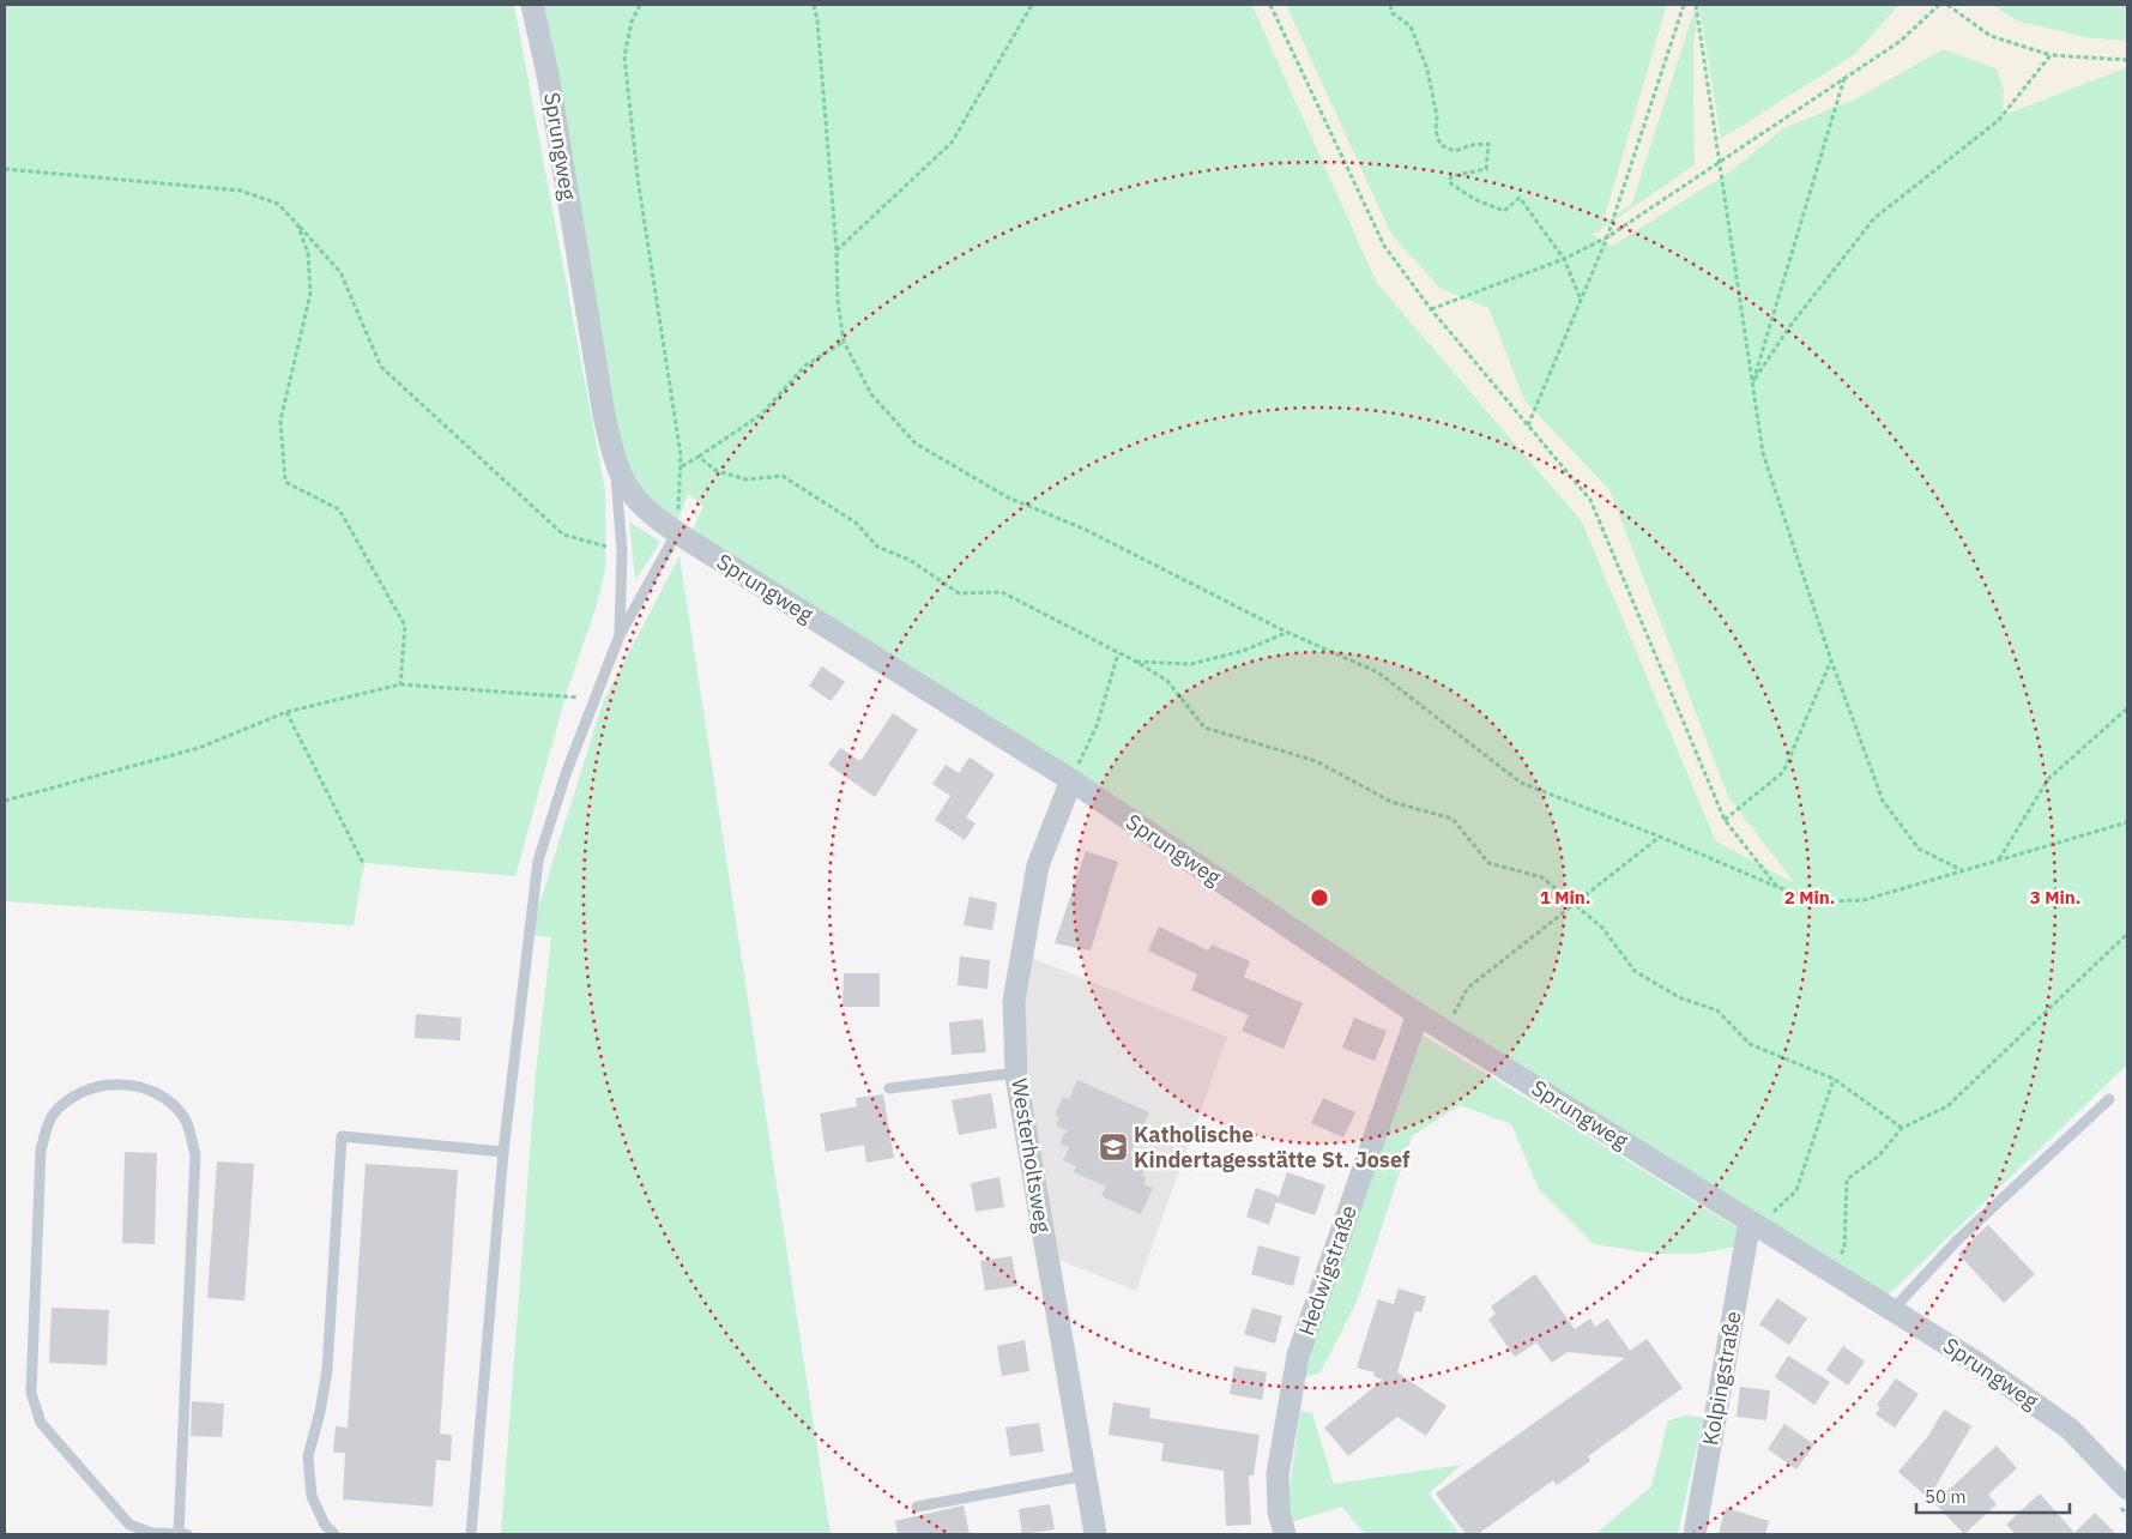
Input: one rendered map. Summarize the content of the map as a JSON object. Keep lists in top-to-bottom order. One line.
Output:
{"streets":{"street":["Sprungweg","Westerholtsweg","Hedwigstraße","Kolpingstraße"]},"crossings":[["Sprungweg","Westerholtsweg"],["Sprungweg","Hedwigstraße"],["Sprungweg","Kolpingstraße"]],"places":{"school or university":["Katholische Kindertagesstätte St. Josef"]},"scale_bar":"50 m","rings":["1 Min.","2 Min.","3 Min."]}
